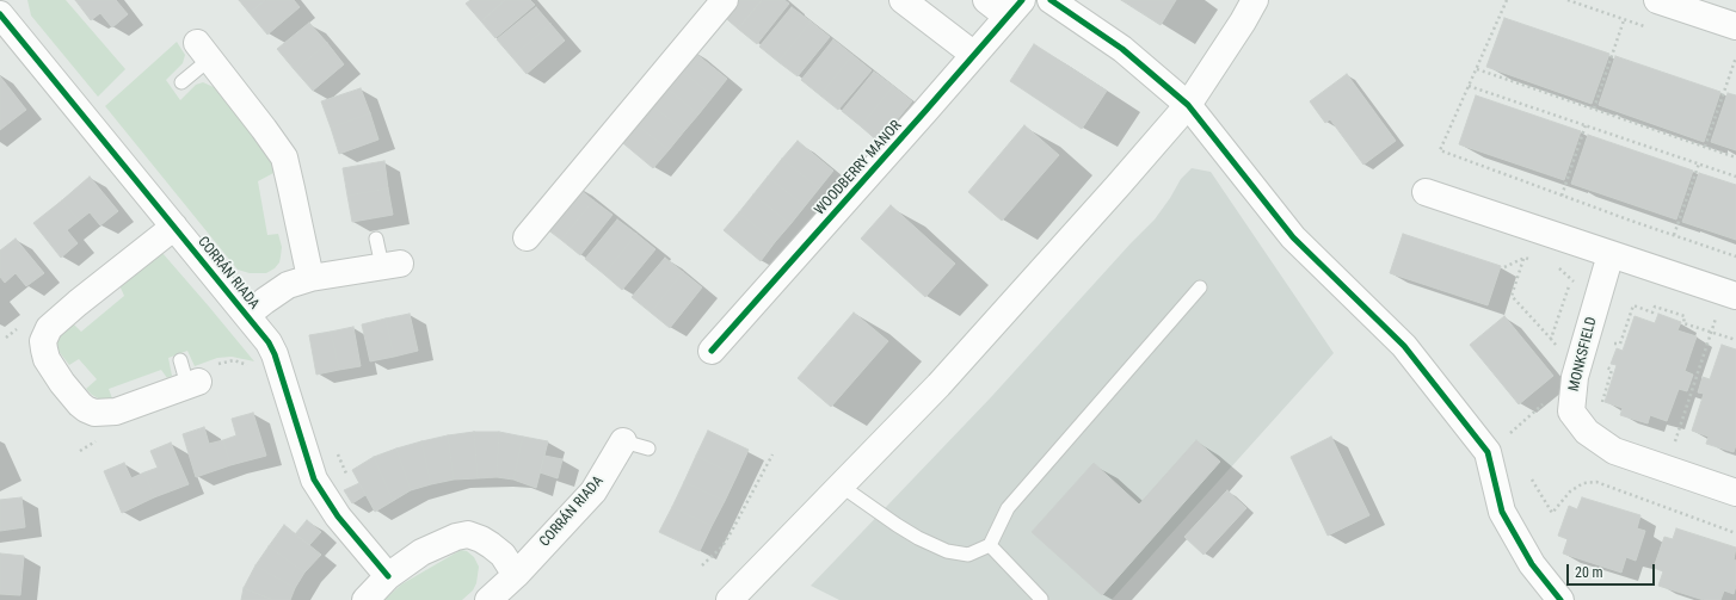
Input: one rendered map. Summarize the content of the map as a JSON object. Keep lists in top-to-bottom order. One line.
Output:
{"streets":{"street":["WOODBERRY MANOR","CORRÁN RIADA","MONKSFIELD"]},"scale_bar":"20 m"}
